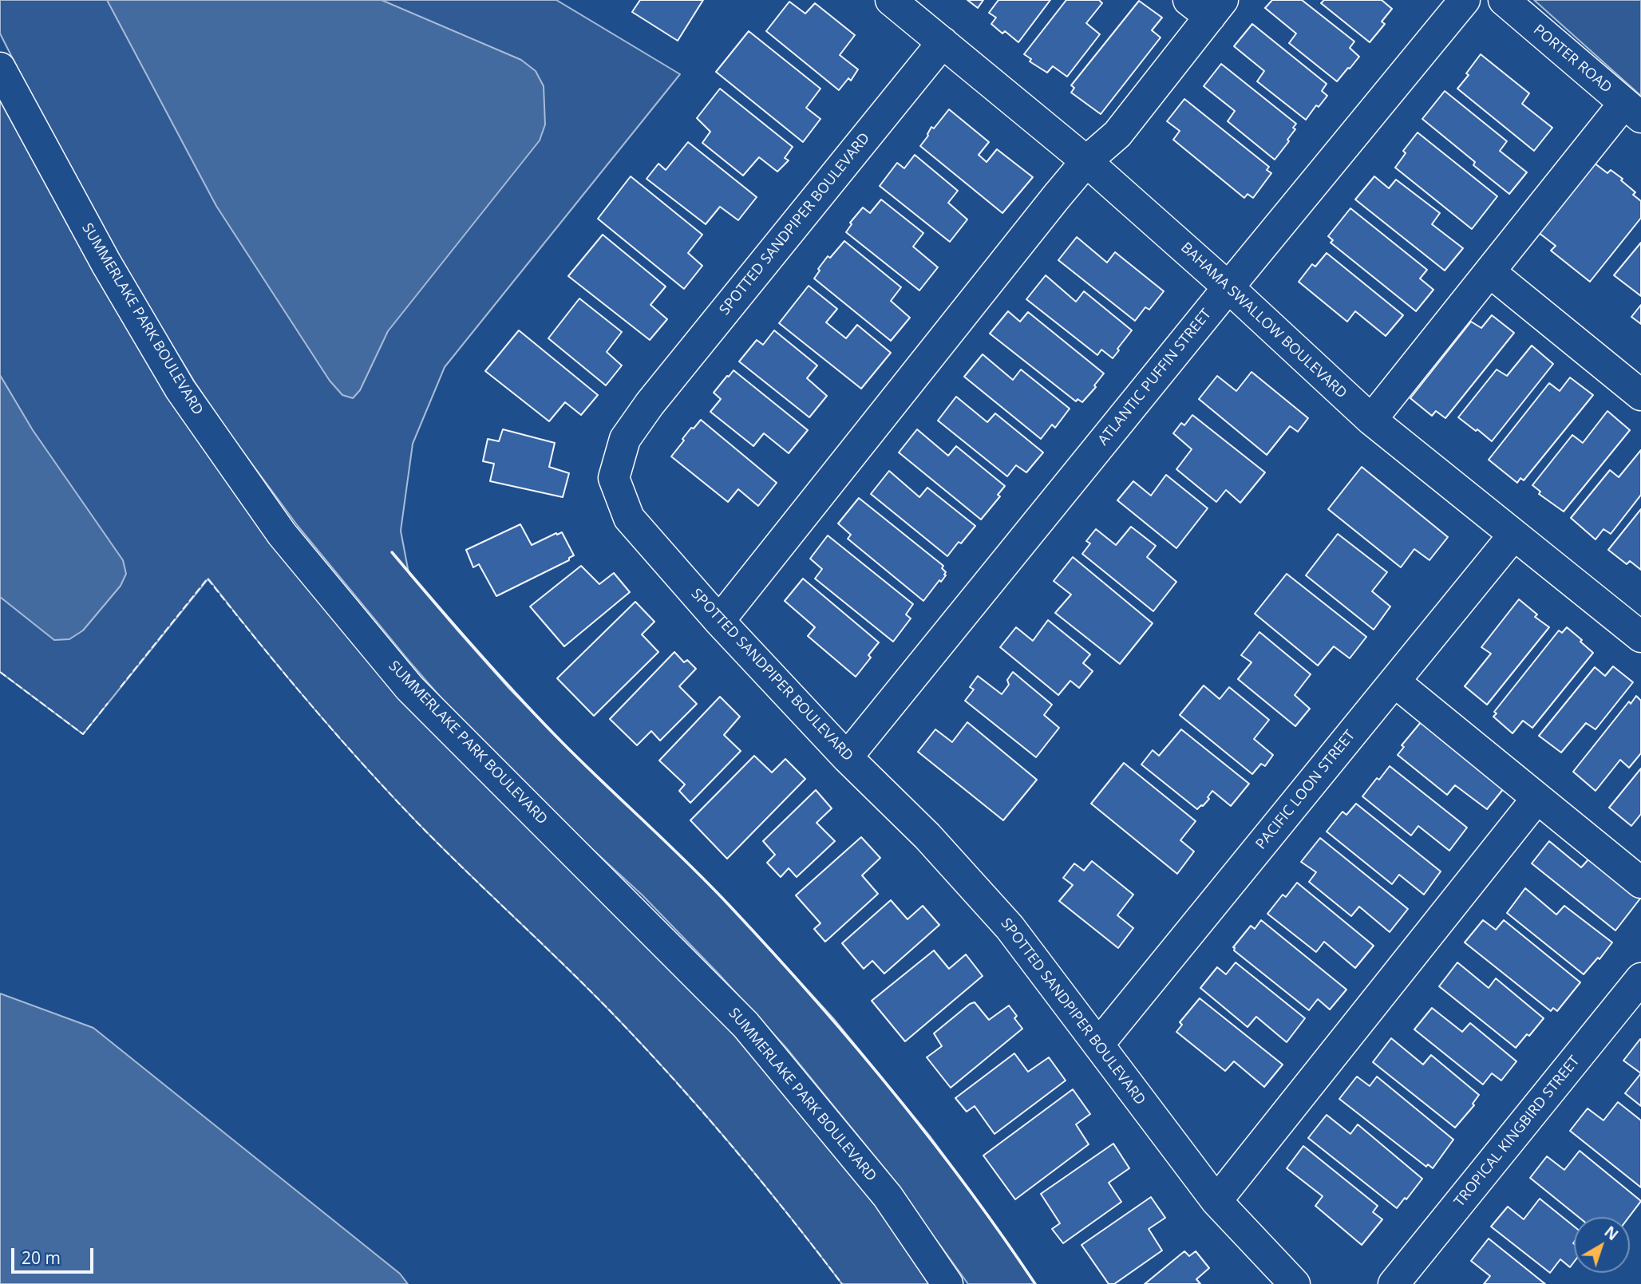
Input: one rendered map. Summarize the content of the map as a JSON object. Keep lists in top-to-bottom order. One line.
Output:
{"streets":{"street":["PORTER ROAD","SPOTTED SANDPIPER BOULEVARD","SUMMERLAKE PARK BOULEVARD","BAHAMA SWALLOW BOULEVARD","ATLANTIC PUFFIN STREET","PACIFIC LOON STREET","TROPICAL KINGBIRD STREET"]},"crossings":[["SPOTTED SANDPIPER BOULEVARD","BAHAMA SWALLOW BOULEVARD"],["SPOTTED SANDPIPER BOULEVARD","ATLANTIC PUFFIN STREET"],["SPOTTED SANDPIPER BOULEVARD","PACIFIC LOON STREET"],["BAHAMA SWALLOW BOULEVARD","ATLANTIC PUFFIN STREET"],["BAHAMA SWALLOW BOULEVARD","PACIFIC LOON STREET"]],"scale_bar":"20 m","north":"top right"}
